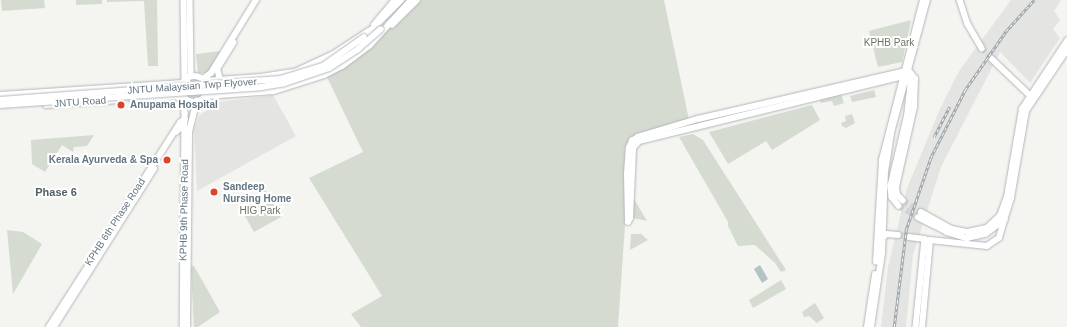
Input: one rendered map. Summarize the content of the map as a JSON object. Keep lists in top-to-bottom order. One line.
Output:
{"streets":{"main road":["JNTU Malaysian Twp Flyover","JNTU Road"],"street":["KPHB 9th Phase Road","KPHB 6th Phase Road"]},"crossings":[["JNTU Malaysian Twp Flyover","JNTU Road"],["JNTU Road","KPHB 9th Phase Road"],["KPHB 9th Phase Road","KPHB 6th Phase Road"]],"districts":["Phase 6"],"parks":["KPHB Park","HIG Park"],"places":["Anupama Hospital","Kerala Ayurveda & Spa","Sandeep Nursing Home"]}
